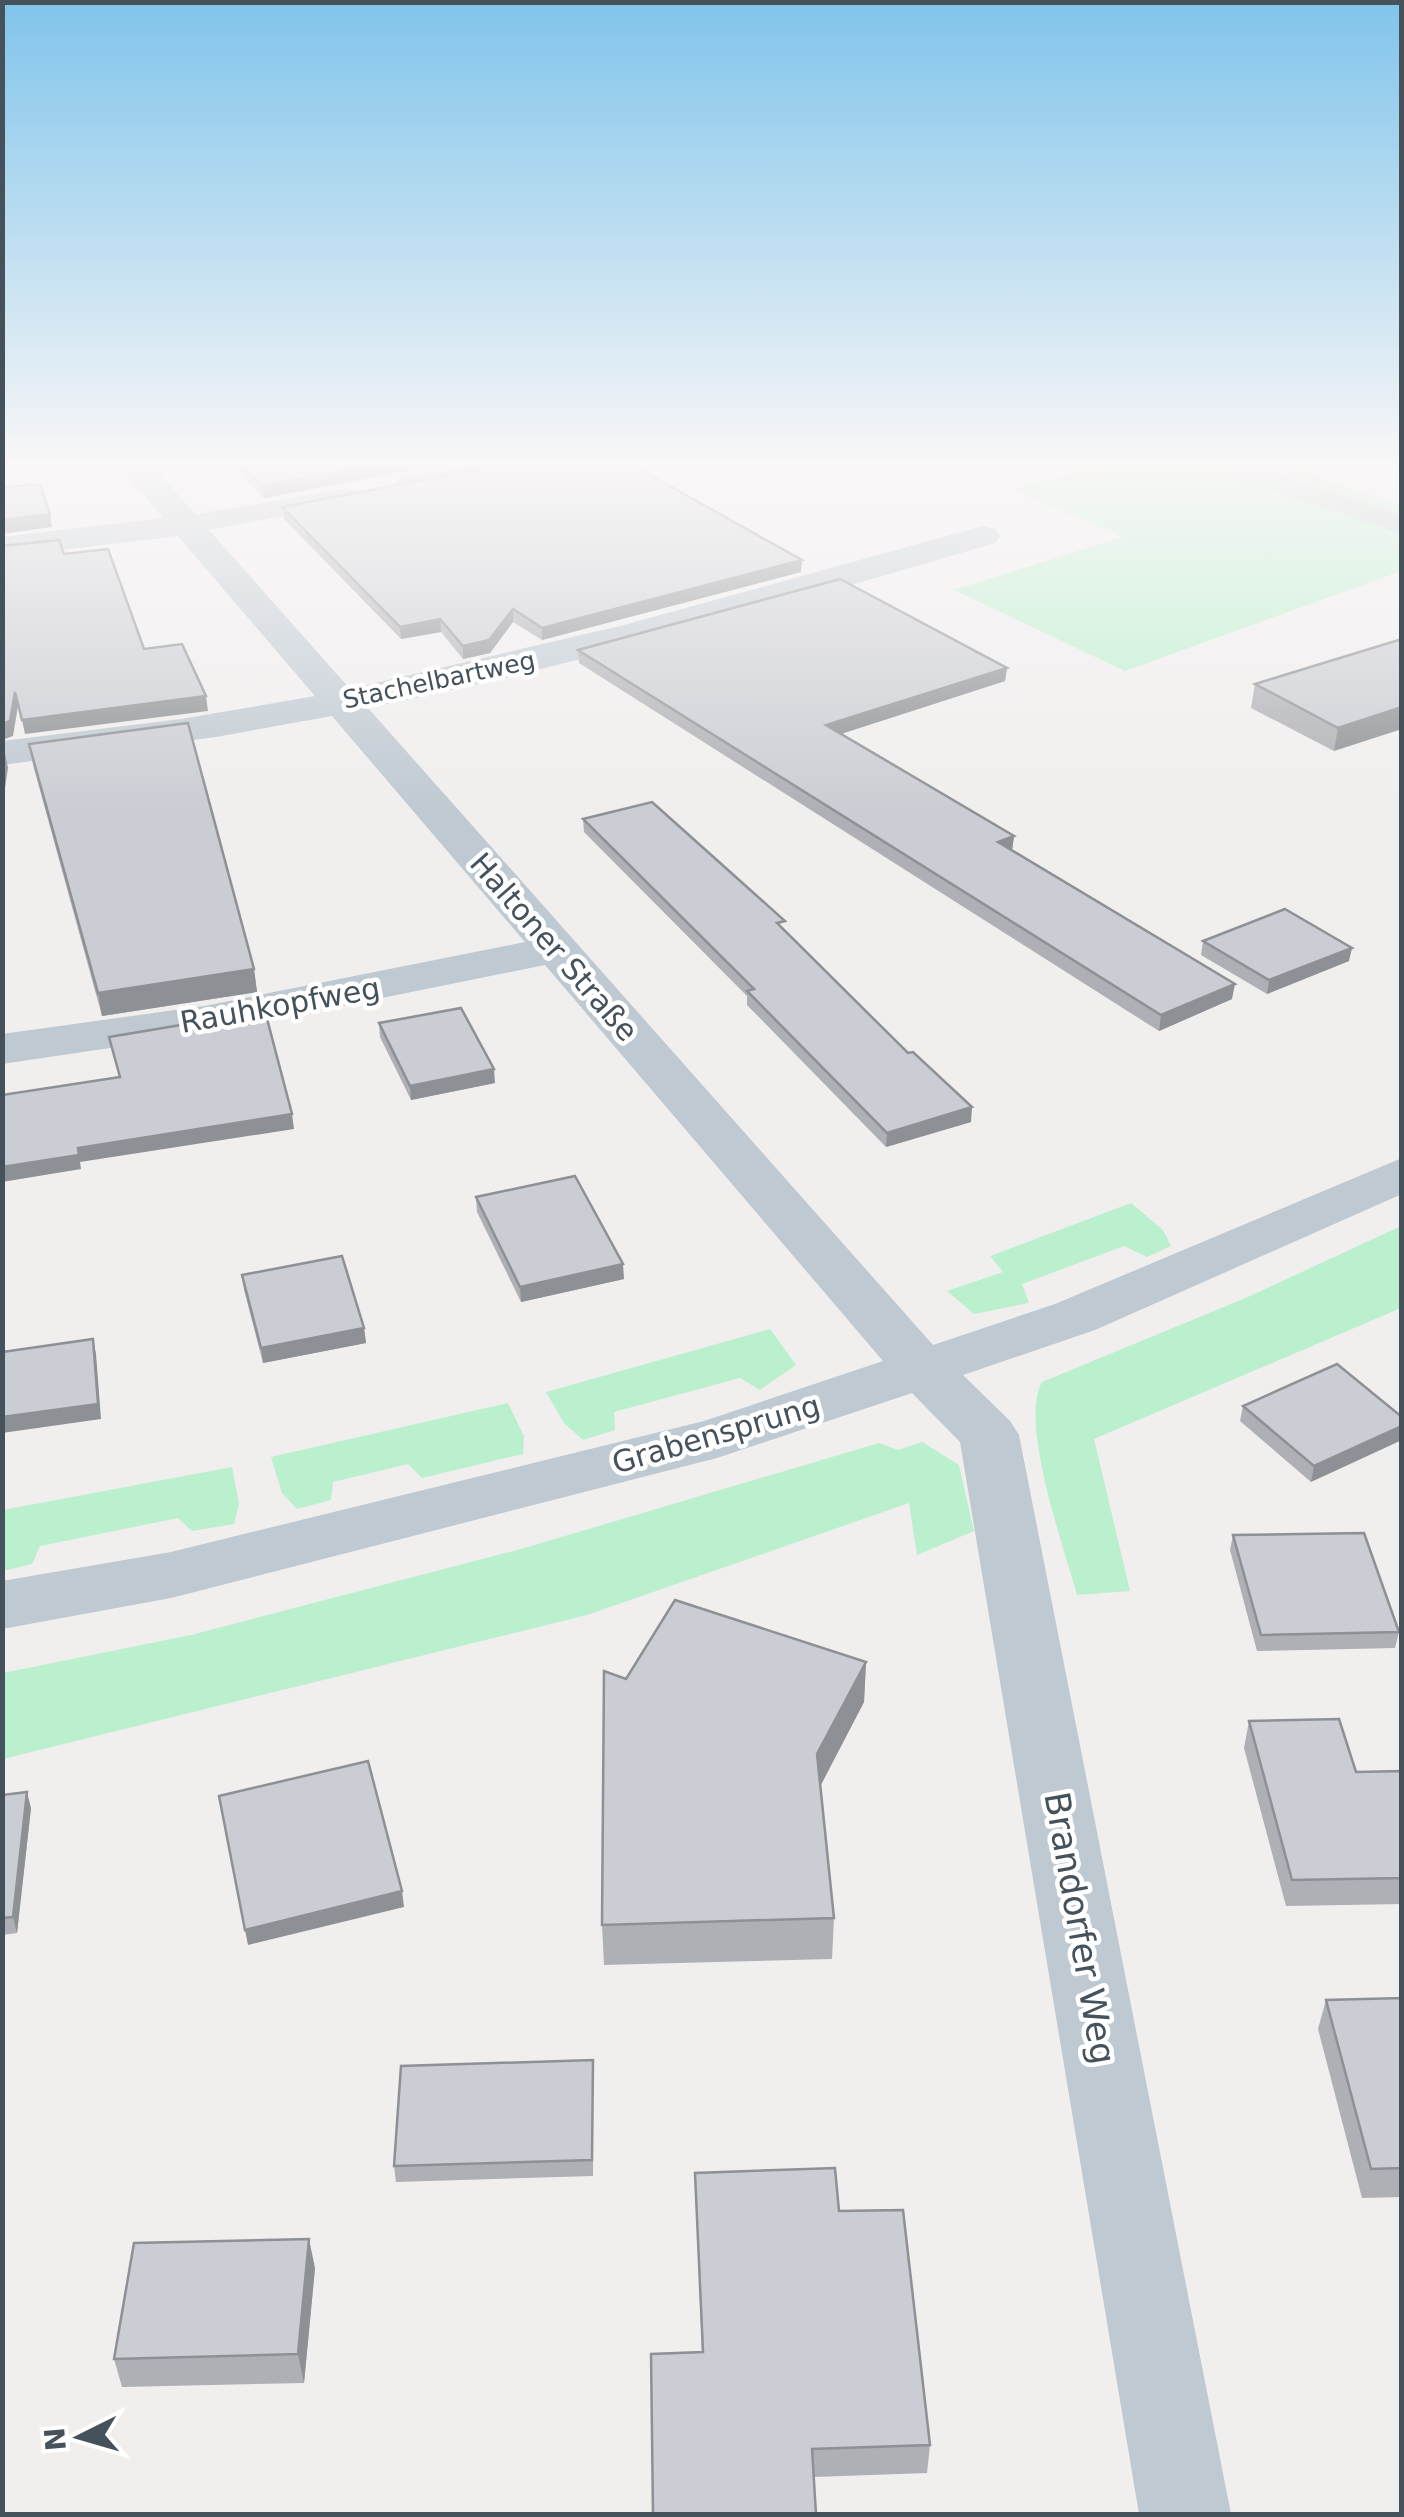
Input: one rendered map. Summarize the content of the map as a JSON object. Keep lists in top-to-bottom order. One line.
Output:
{"streets":{"street":["Stachelbartweg","Haltoner Straße","Rauhkopfweg","Grabensprung","Brandorfer Weg"]},"crossings":[["Stachelbartweg","Haltoner Straße"],["Haltoner Straße","Rauhkopfweg"],["Haltoner Straße","Grabensprung"],["Haltoner Straße","Brandorfer Weg"],["Grabensprung","Brandorfer Weg"]],"north":"left"}
